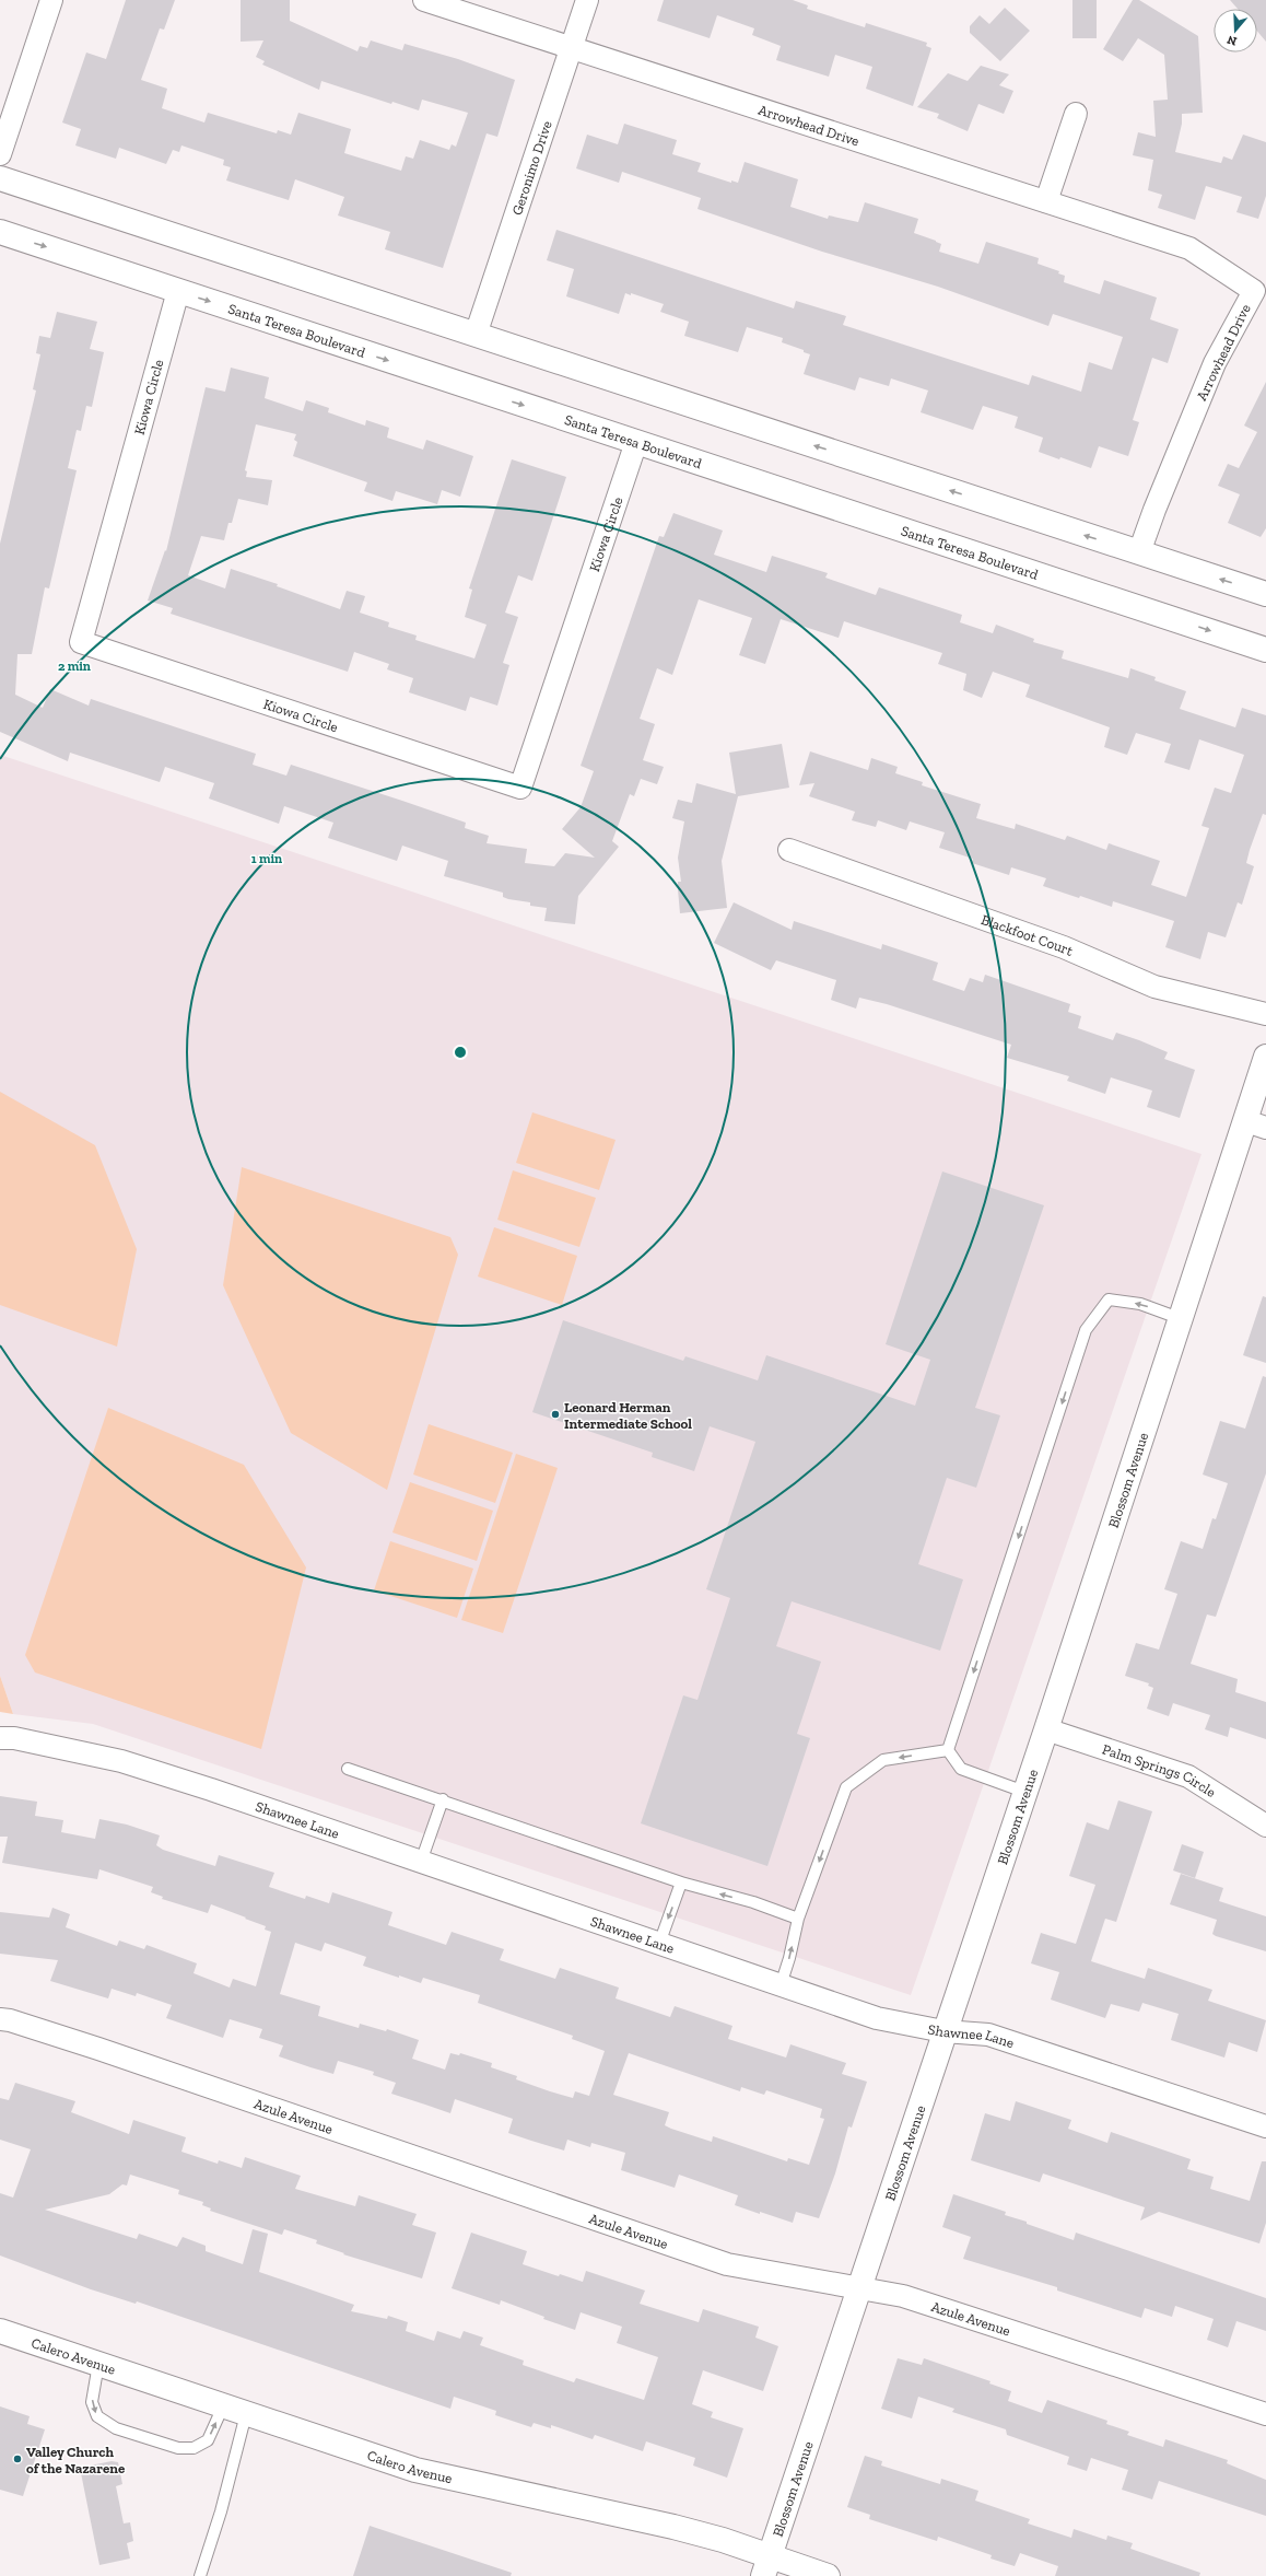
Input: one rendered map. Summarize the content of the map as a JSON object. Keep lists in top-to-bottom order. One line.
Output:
{"streets":{"main road":["Santa Teresa Boulevard","Blossom Avenue","Calero Avenue"],"street":["Arrowhead Drive","Geronimo Drive","Kiowa Circle","Blackfoot Court","Palm Springs Circle","Shawnee Lane","Azule Avenue"]},"crossings":[["Arrowhead Drive","Geronimo Drive"],["Santa Teresa Boulevard","Kiowa Circle"],["Blossom Avenue","Palm Springs Circle"],["Blossom Avenue","Shawnee Lane"],["Blossom Avenue","Azule Avenue"],["Blossom Avenue","Calero Avenue"]],"places":["Leonard Herman Intermediate School","Valley Church of the Nazarene"],"north":"bottom","rings":["2 min","1 min"]}
